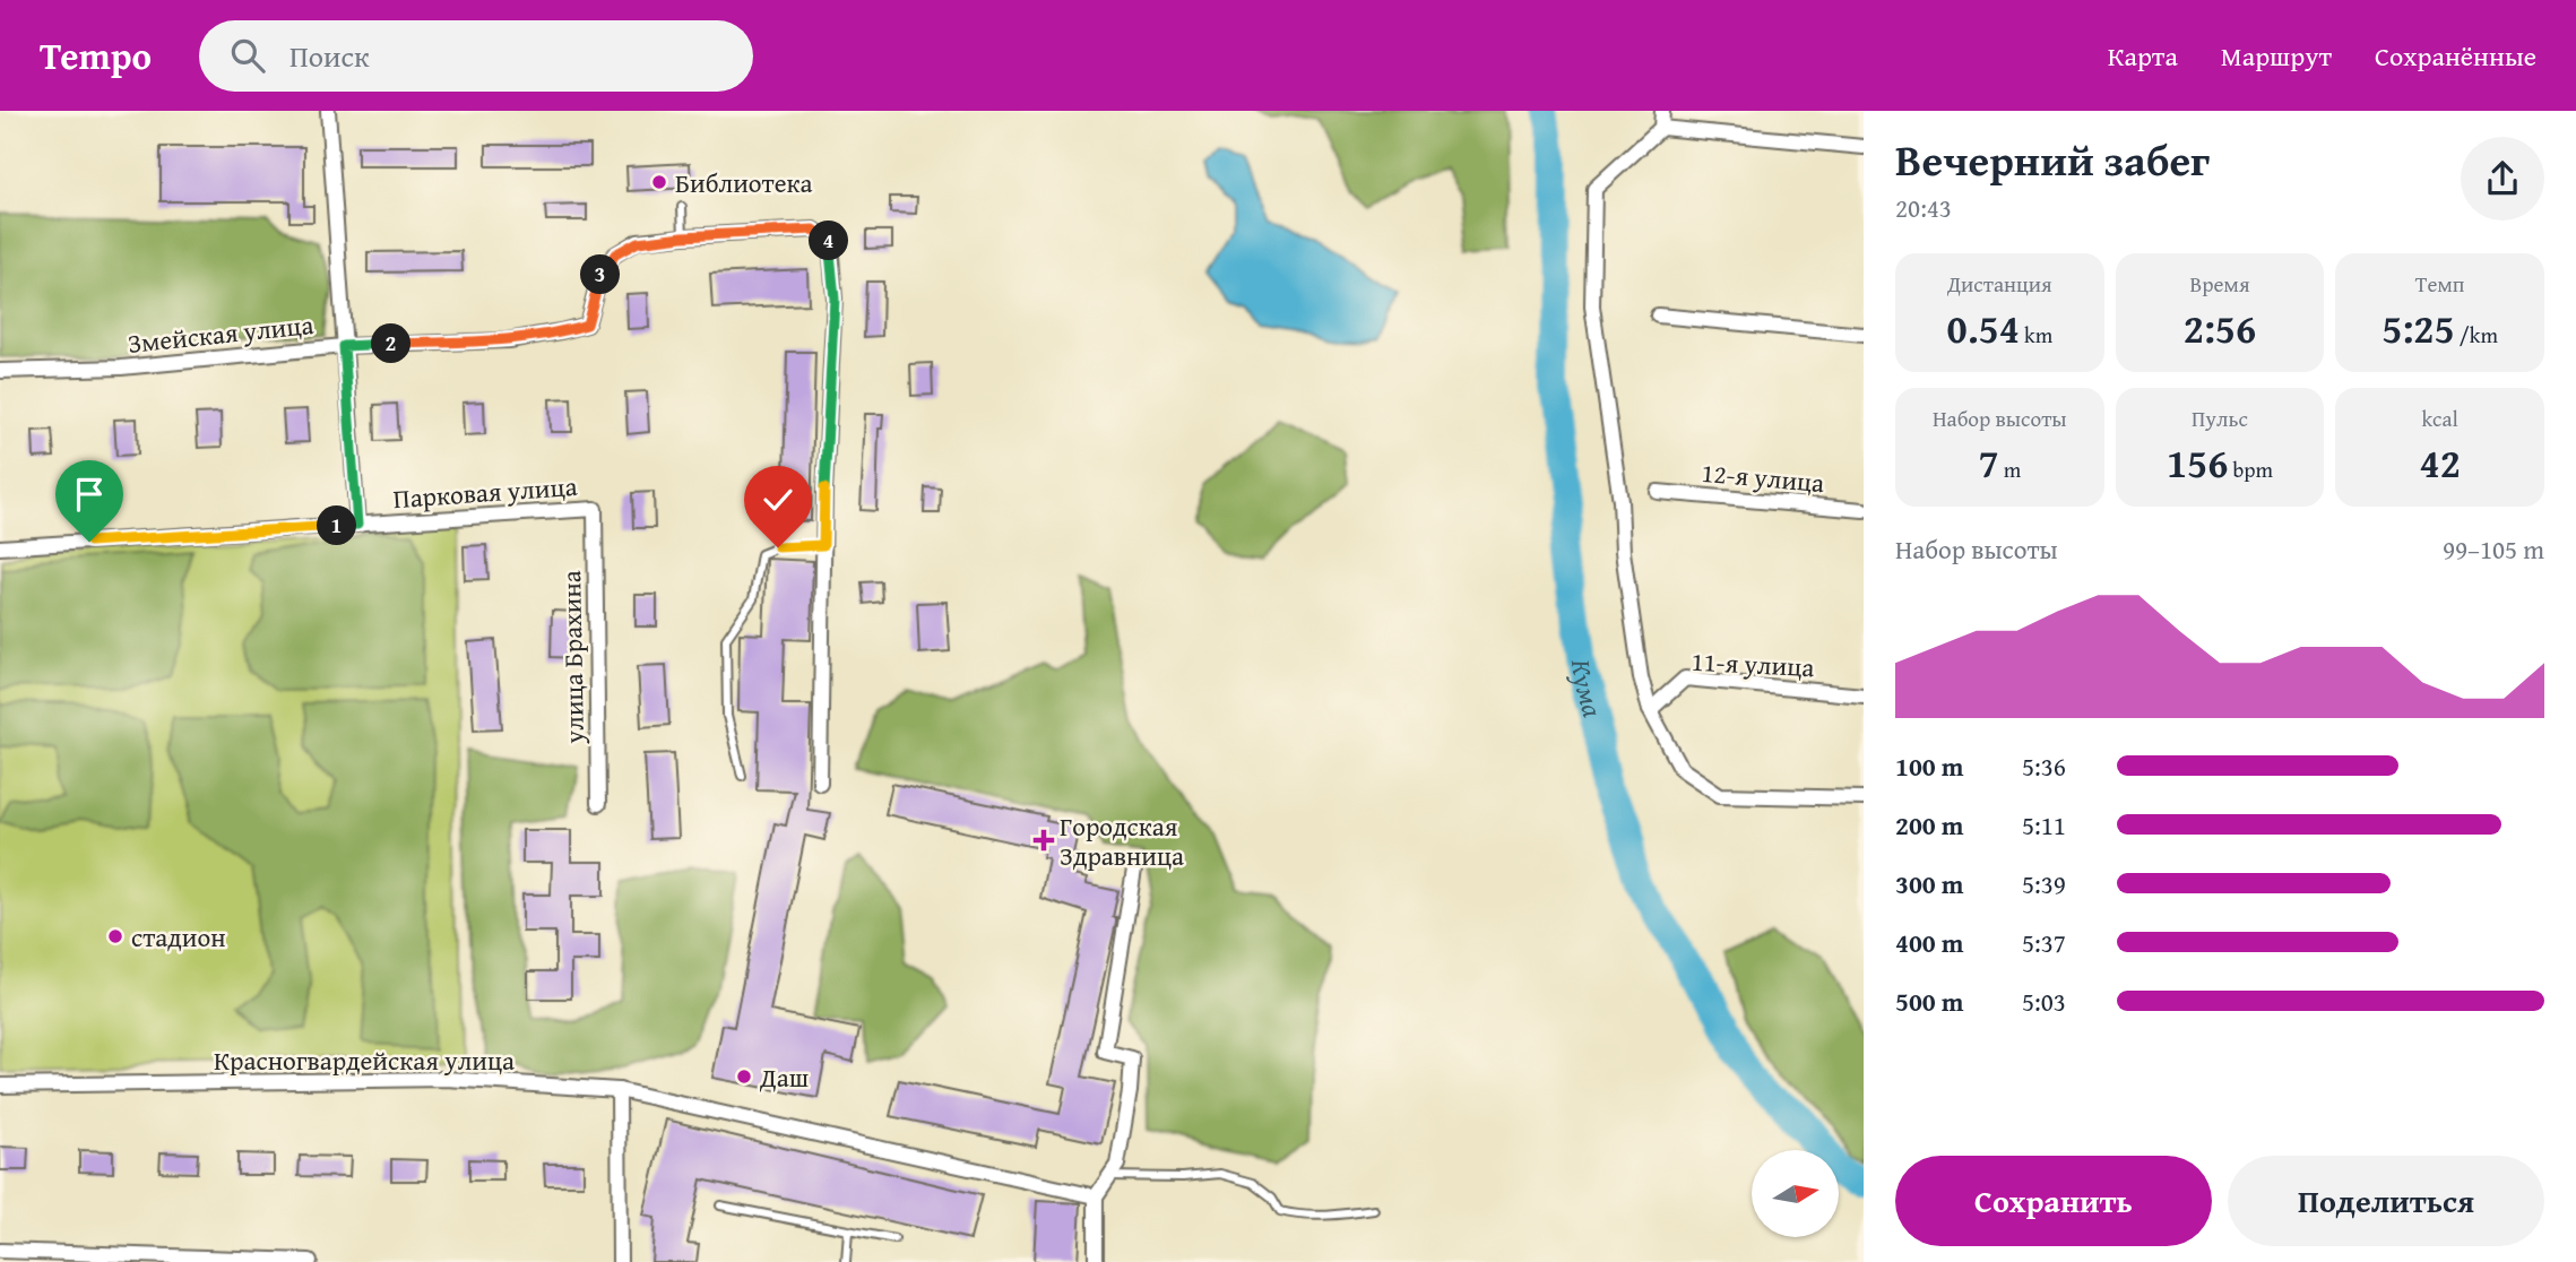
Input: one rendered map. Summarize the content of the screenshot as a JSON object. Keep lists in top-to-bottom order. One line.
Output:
{"streets":{"street":["Змейская улица","12-я улица","Парковая улица","улица Брахина","11-я улица","Красногвардейская улица"]},"crossings":[["Парковая улица","улица Брахина"]],"water":["Кума"],"places":{"other":["Библиотека","стадион","Даш"],"health":["Городская Здравница"]},"north":"right","page":{"header":"Tempo","search":"Поиск","nav":["Карта","Маршрут","Сохранённые"],"heading":["Вечерний забег","20:43"],"pins":["4","3","2","1"],"stats":[["Дистанция","0.54 km"],["Время","2:56"],["Темп","5:25 /km"],["Набор высоты","7 m"],["Пульс","156 bpm"],["kcal","42"]],"chart":["Набор высоты","99–105 m"],"list":[{"name":"100 m","note":"5:36"},{"name":"200 m","note":"5:11"},{"name":"300 m","note":"5:39"},{"name":"400 m","note":"5:37"},{"name":"500 m","note":"5:03"}],"buttons":["Сохранить","Поделиться"]}}
